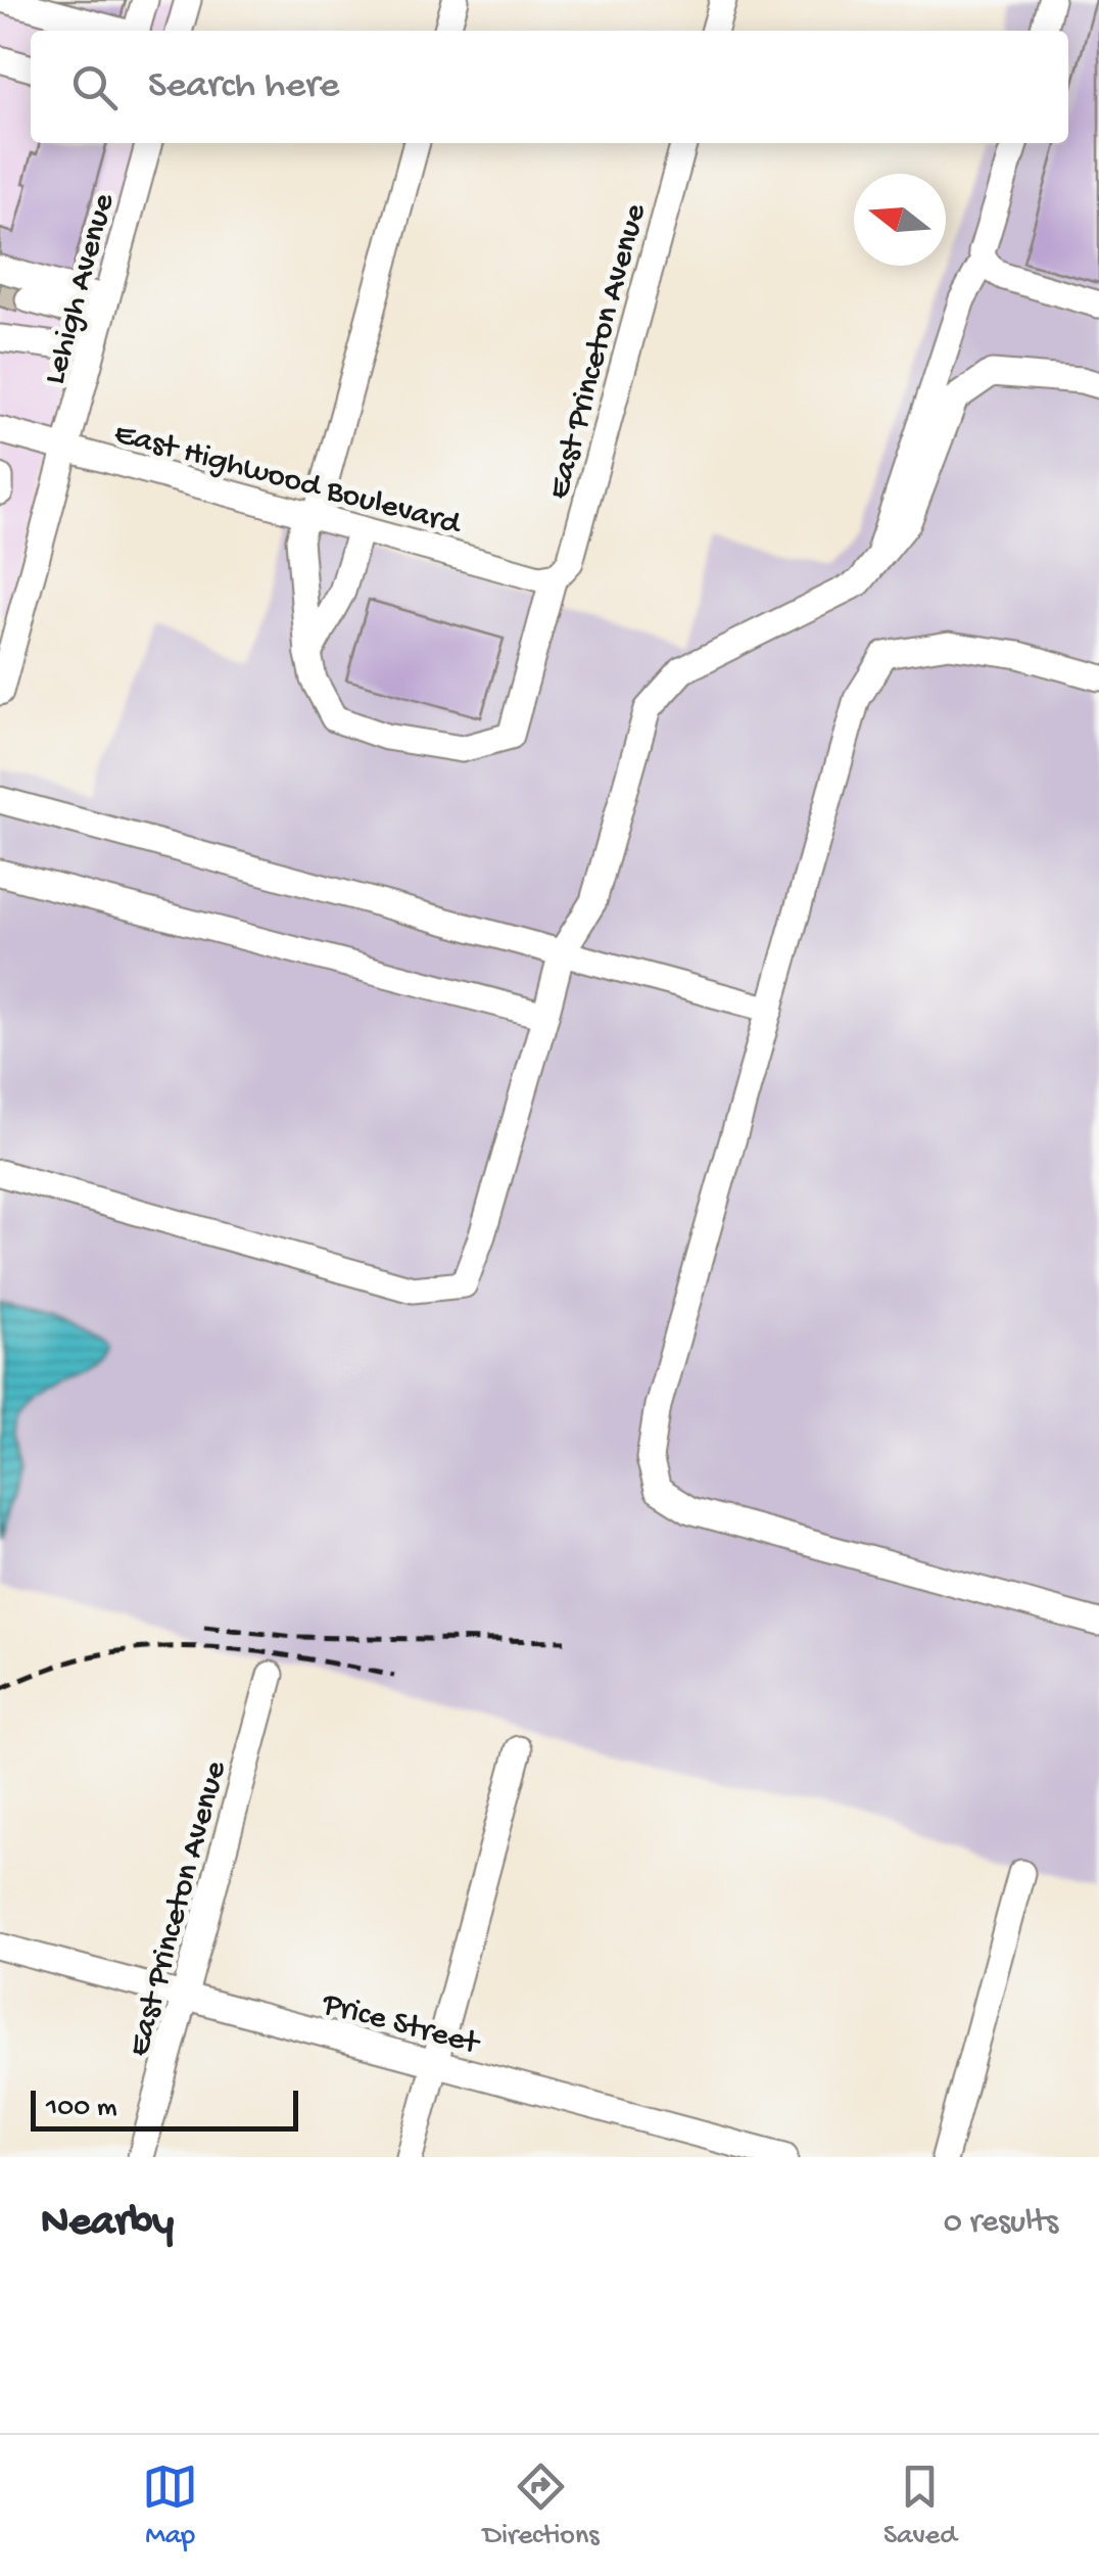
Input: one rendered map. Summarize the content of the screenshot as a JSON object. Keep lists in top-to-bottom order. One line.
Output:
{"streets":{"street":["Lehigh Avenue","East Princeton Avenue","East Highwood Boulevard","Price Street"]},"crossings":[["Lehigh Avenue","East Highwood Boulevard"],["East Princeton Avenue","East Highwood Boulevard"],["East Princeton Avenue","Price Street"]],"scale_bar":"100 m","north":"left","page":{"search":"Search here","scale":"100 m","heading":["Nearby","0 results"],"nav":["Map","Directions","Saved"]}}
